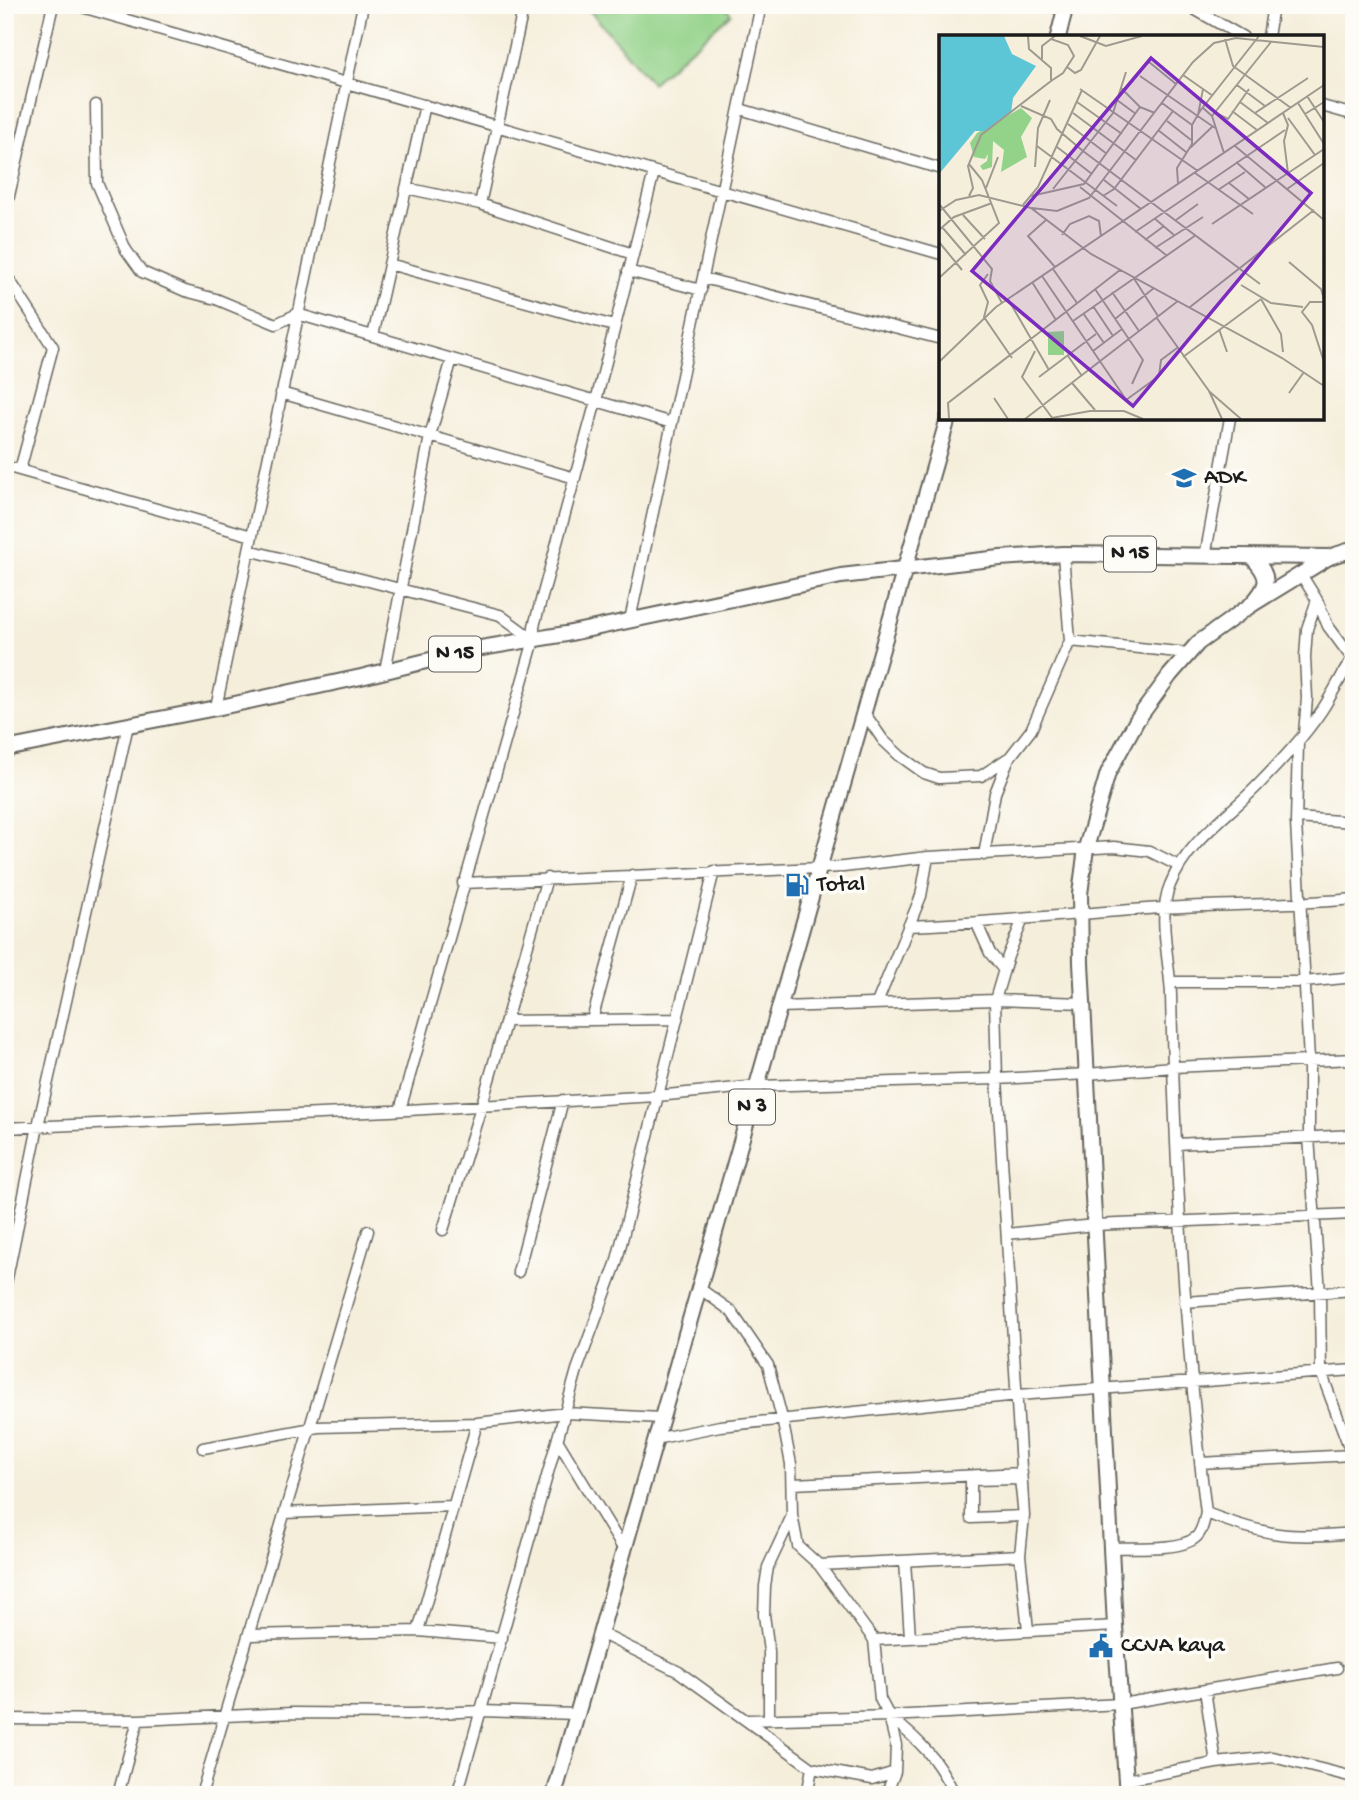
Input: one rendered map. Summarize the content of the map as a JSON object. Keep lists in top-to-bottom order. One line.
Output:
{"streets":{"main road":["N 15","N 3"]},"crossings":[["N 15","N 3"]],"places":{"school or university":["ADK"],"fuel station":["Total"],"public building":["CCVA kaya"]}}
